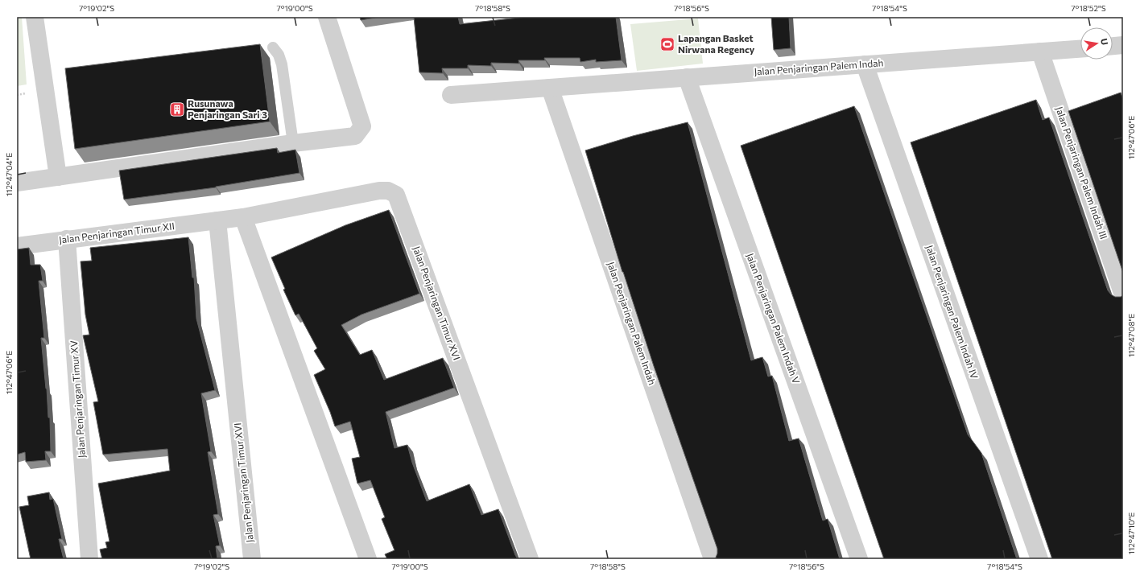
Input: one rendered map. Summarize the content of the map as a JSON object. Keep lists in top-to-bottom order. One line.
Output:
{"streets":{"street":["Jalan Penjaringan Palem Indah","Jalan Penjaringan Palem Indah III","Jalan Penjaringan Timur XII","Jalan Penjaringan Timur XVI","Jalan Penjaringan Palem Indah IV","Jalan Penjaringan Palem Indah V","Jalan Penjaringan Timur XV"]},"crossings":[["Jalan Penjaringan Palem Indah","Jalan Penjaringan Palem Indah III"],["Jalan Penjaringan Palem Indah","Jalan Penjaringan Palem Indah IV"],["Jalan Penjaringan Palem Indah","Jalan Penjaringan Palem Indah V"],["Jalan Penjaringan Timur XII","Jalan Penjaringan Timur XVI"],["Jalan Penjaringan Timur XII","Jalan Penjaringan Timur XV"]],"places":{"sports":["Lapangan Basket Nirwana Regency"],"building":["Rusunawa Penjaringan Sari 3"]},"north":"right","coordinates":["7°19'02\"S","7°19'00\"S","7°18'58\"S","7°18'56\"S","7°18'54\"S","7°18'52\"S","112°47'06\"E","112°47'04\"E","112°47'08\"E","112°47'10\"E"]}
